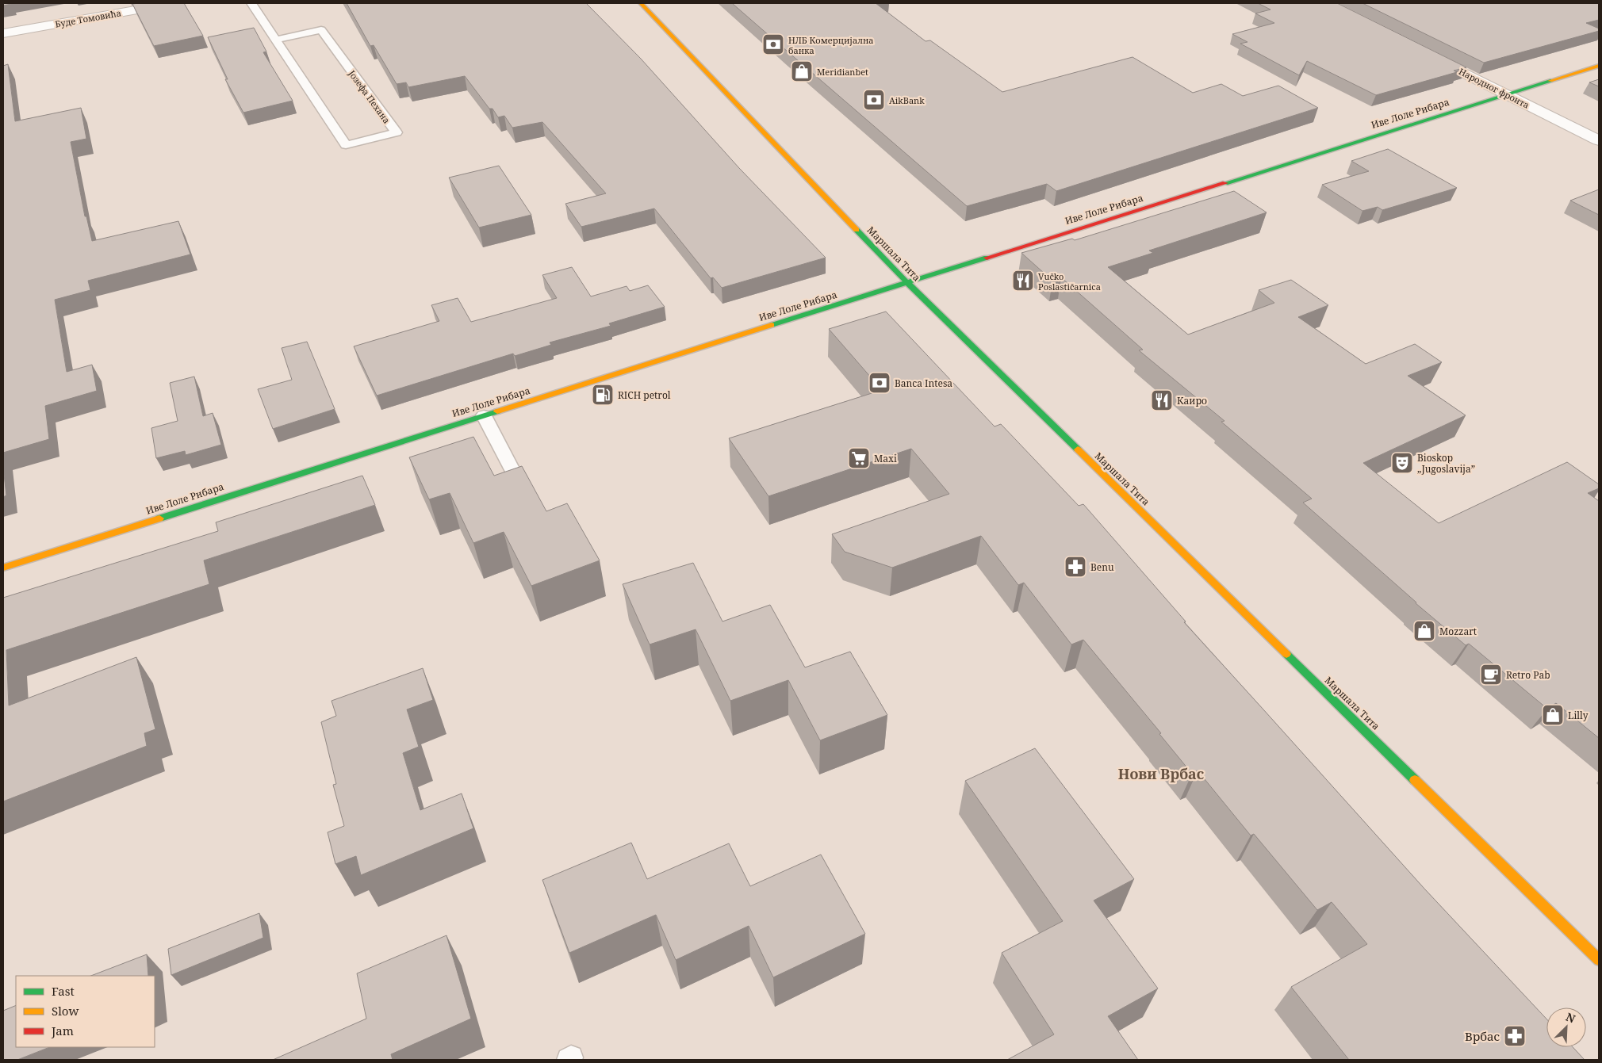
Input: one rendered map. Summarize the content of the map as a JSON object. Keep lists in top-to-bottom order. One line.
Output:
{"streets":{"street":["Буде Томовића","Народног фронта","Иве Лоле Рибара","Маршала Тита"],"lane":["Јозефа Пехана"]},"crossings":[["Народног фронта","Иве Лоле Рибара"],["Иве Лоле Рибара","Маршала Тита"]],"districts":["Нови Врбас"],"places":{"bank":["НЛБ Комерцијална банка","AikBank","Banca Intesa"],"shop":["Meridianbet","Mozzart","Lilly"],"restaurant":["Vučko Poslastičarnica","Каиро"],"fuel station":["RICH petrol"],"supermarket":["Maxi"],"theatre":["Bioskop „Jugoslavija”"],"pharmacy":["Benu","Врбас"],"cafe":["Retro Pab"]},"legend":["Fast","Slow","Jam"],"north":"top right"}
